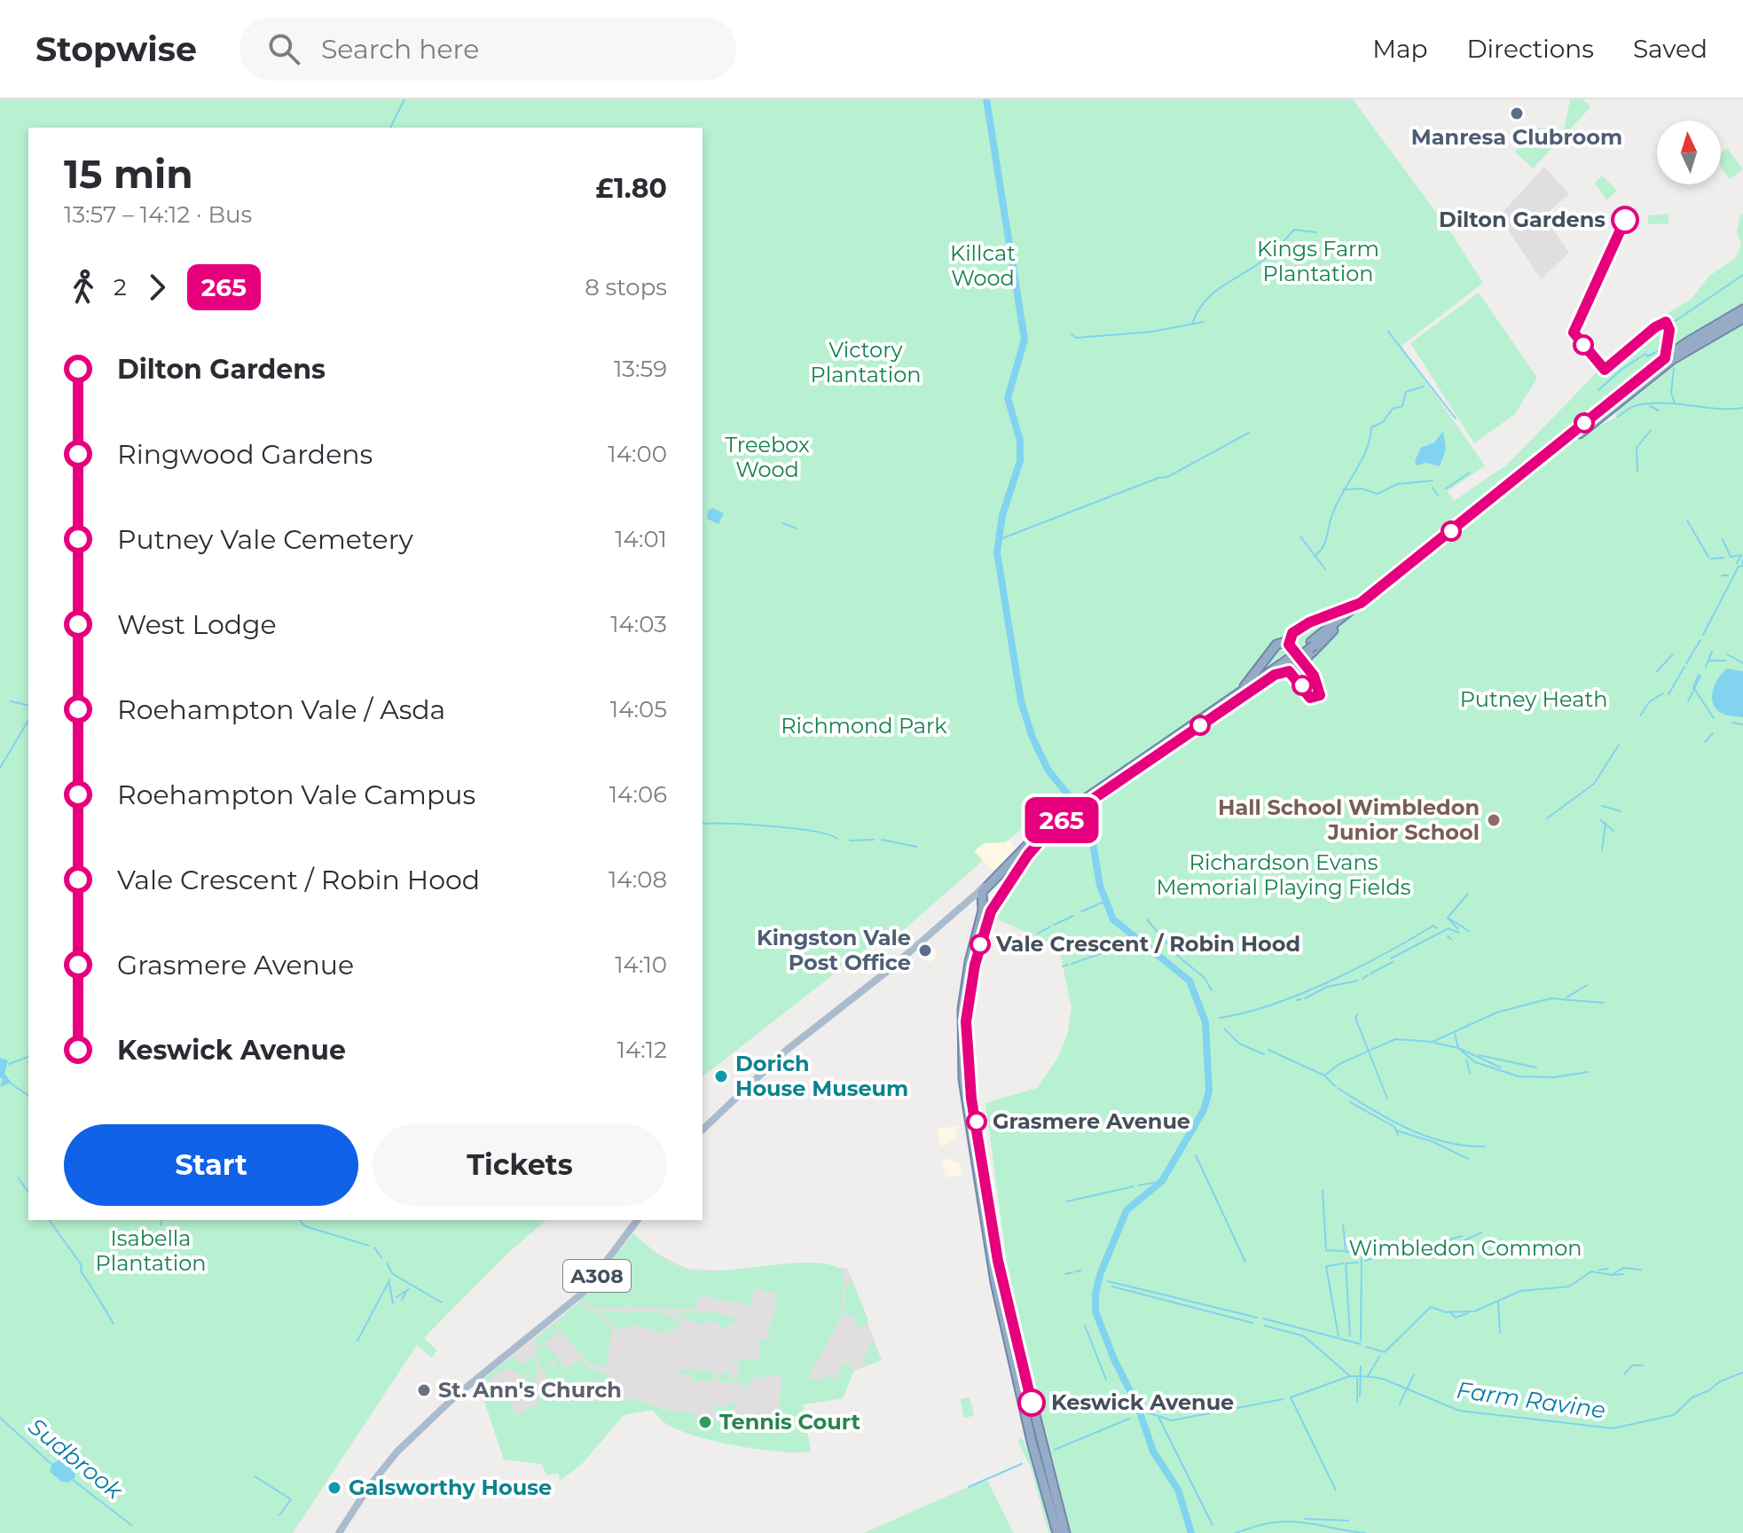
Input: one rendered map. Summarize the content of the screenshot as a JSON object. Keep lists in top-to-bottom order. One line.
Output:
{"streets":{"main road":["A308"]},"water":["Farm Ravine","Sudbrook"],"parks":["Kings Farm Plantation","Killcat Wood","Victory Plantation","Treebox Wood","Putney Heath","Richmond Park","Richardson Evans Memorial Playing Fields","Isabella Plantation","Wimbledon Common"],"places":["Manresa Clubroom","Dilton Gardens","Hall School Wimbledon Junior School","Vale Crescent / Robin Hood","Kingston Vale Post Office","Dorich House Museum","Grasmere Avenue","St. Ann's Church","Keswick Avenue","Tennis Court","Galsworthy House"],"lines":["bus line 265"],"north":"top","page":{"header":"Stopwise","search":"Search here","nav":["Map","Directions","Saved"],"on_map":"265","heading":["15 min","13:57 – 14:12 · Bus","£1.80"],"legs":["2","265","8 stops"],"list":[{"name":"Dilton Gardens","value":"13:59"},{"name":"Ringwood Gardens","value":"14:00"},{"name":"Putney Vale Cemetery","value":"14:01"},{"name":"West Lodge","value":"14:03"},{"name":"Roehampton Vale / Asda","value":"14:05"},{"name":"Roehampton Vale Campus","value":"14:06"},{"name":"Vale Crescent / Robin Hood","value":"14:08"},{"name":"Grasmere Avenue","value":"14:10"},{"name":"Keswick Avenue","value":"14:12"}],"buttons":["Start","Tickets"]}}
